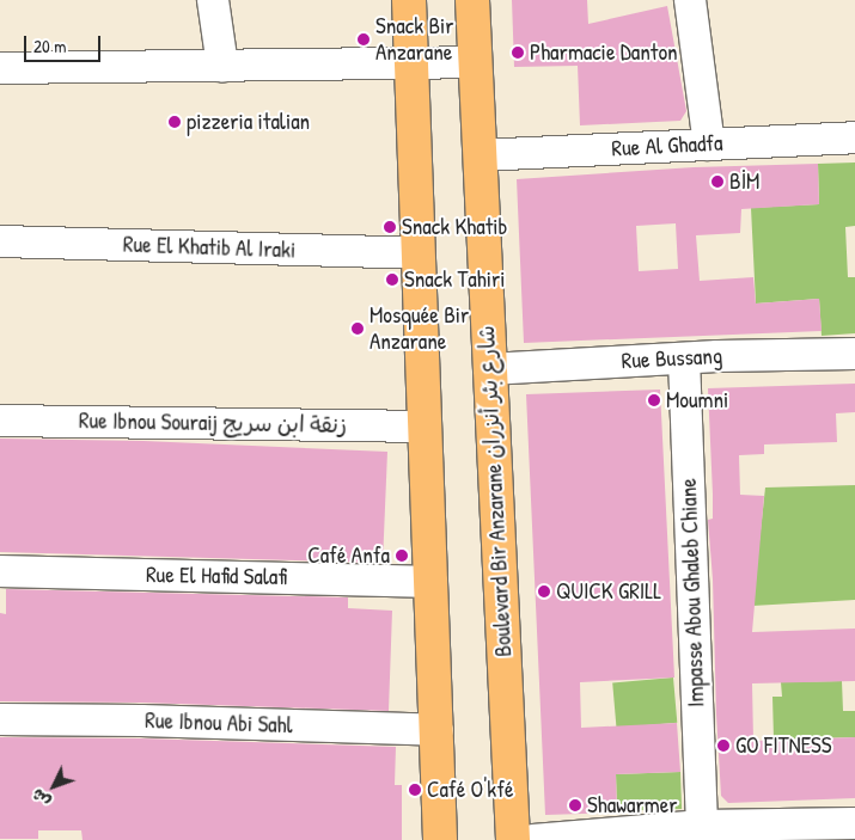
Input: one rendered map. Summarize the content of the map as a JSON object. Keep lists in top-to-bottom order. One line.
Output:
{"streets":{"main road":["Boulevard Bir Anzarane شارع بئر أنزران"],"street":["Rue Al Ghadfa","Rue El Khatib Al Iraki","Rue Bussang","Rue Ibnou Souraij زنقة ابن سريج","Rue El Hafid Salafi","Impasse Abou Ghaleb Chiane","Rue Ibnou Abi Sahl"]},"crossings":[["Rue Al Ghadfa","Boulevard Bir Anzarane شارع بئر أنزران"],["Rue Bussang","Boulevard Bir Anzarane شارع بئر أنزران"],["Rue Bussang","Impasse Abou Ghaleb Chiane"]],"places":["Snack Bir Anzarane","Pharmacie Danton","pizzeria italian","BİM","Snack Khatib","Snack Tahiri","Mosquée Bir Anzarane","Moumni","Café Anfa","QUICK GRILL","GO FITNESS","Café O'kfé","Shawarmer"],"scale_bar":"20 m","north":"bottom left"}
